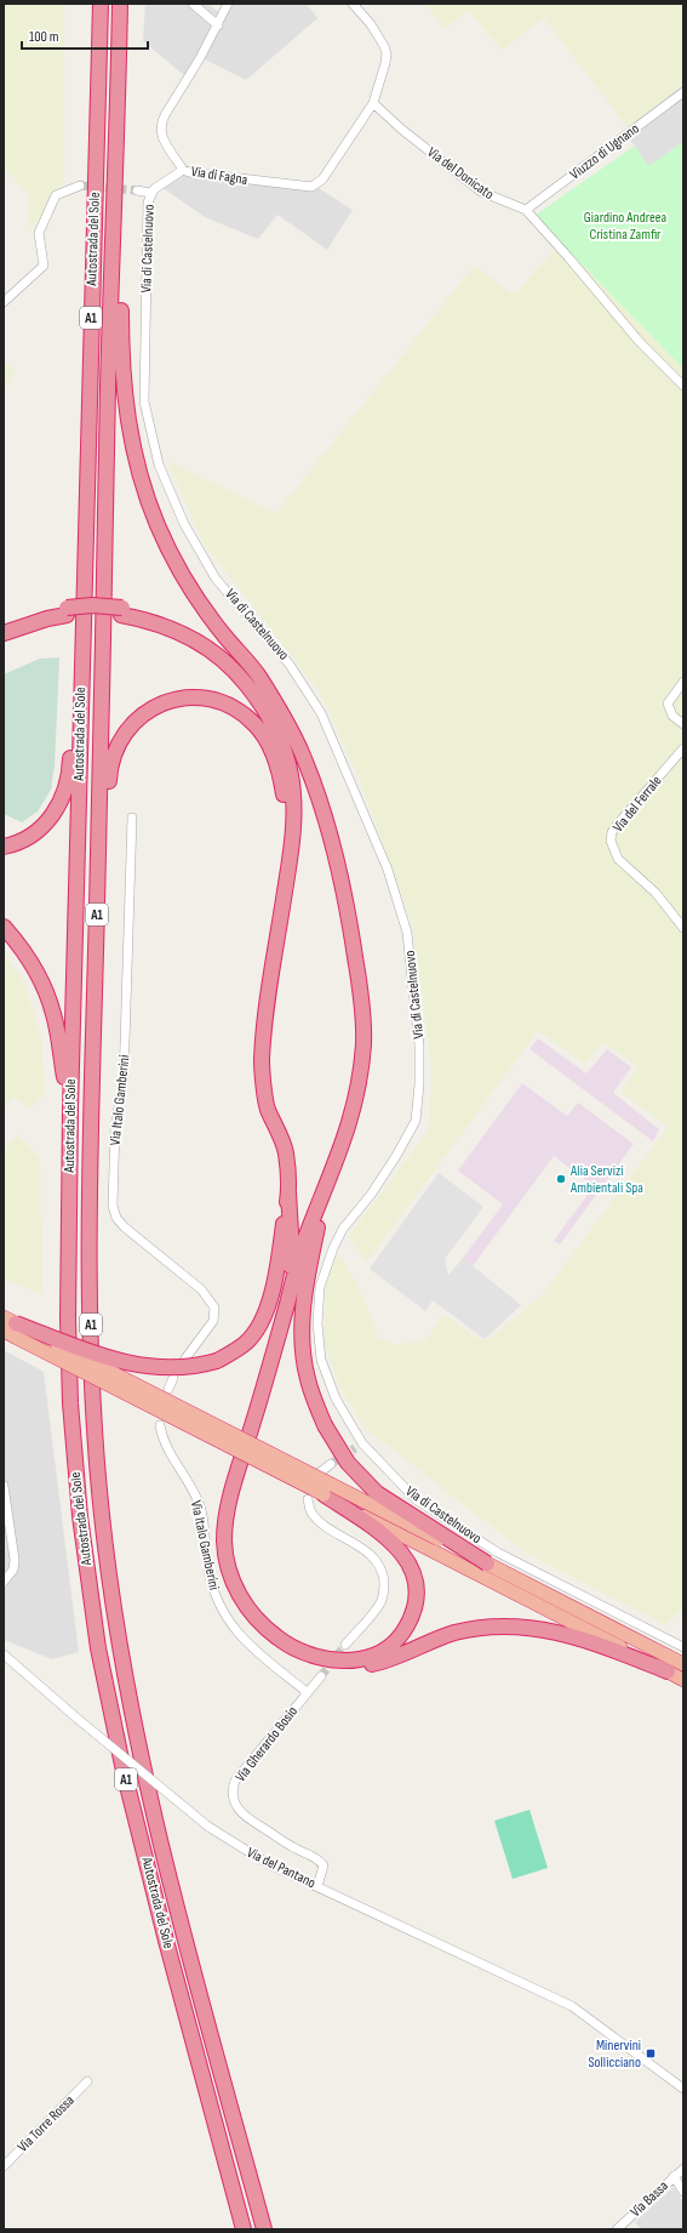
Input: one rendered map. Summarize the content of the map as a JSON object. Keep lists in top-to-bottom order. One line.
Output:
{"streets":{"highway":["Autostrada del Sole","A1"],"street":["Viuzzo di Ugnano","Via del Donicato","Via di Fagna","Via di Castelnuovo","Via del Ferrale","Via Italo Gamberini","Via Gherardo Bosio","Via del Pantano","Via Torre Rossa","Via Bassa"]},"crossings":[["Viuzzo di Ugnano","Via del Donicato"],["Via del Donicato","Via di Fagna"],["Via Italo Gamberini","Via Gherardo Bosio"],["Via Gherardo Bosio","Via del Pantano"]],"parks":["Giardino Andreea Cristina Zamfir"],"places":{"other":["Alia Servizi Ambientali Spa"],"transit":["Minervini Sollicciano"]},"scale_bar":"100 m"}
